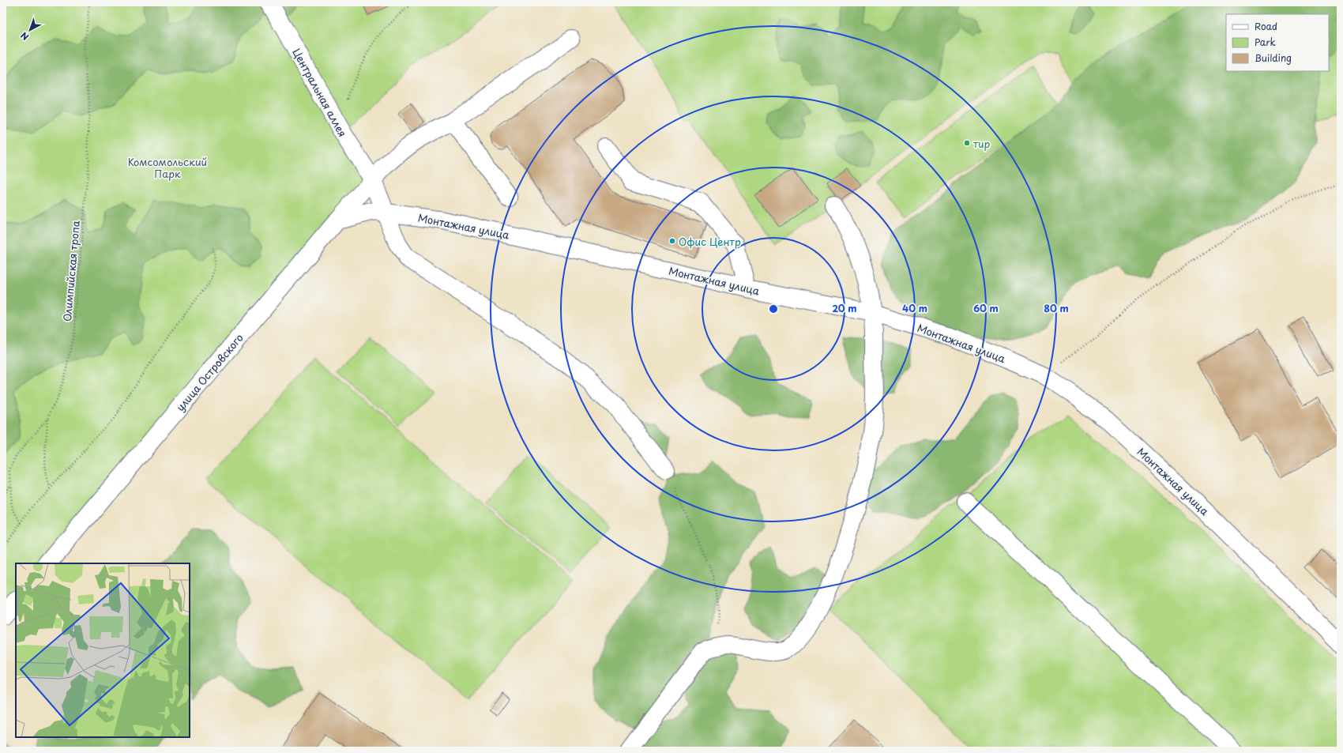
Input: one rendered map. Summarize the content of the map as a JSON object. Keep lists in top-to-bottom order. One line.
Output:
{"streets":{"street":["Центральная аллея","Монтажная улица","улица Островского"],"path":["Олимпийская тропа"]},"crossings":[["Центральная аллея","Монтажная улица"],["Центральная аллея","улица Островского"],["Монтажная улица","улица Островского"]],"parks":["Комсомольский Парк"],"places":["тир","Офис Центр"],"legend":["Road","Park","Building"],"north":"bottom left","rings":["20 m","40 m","60 m","80 m"]}
